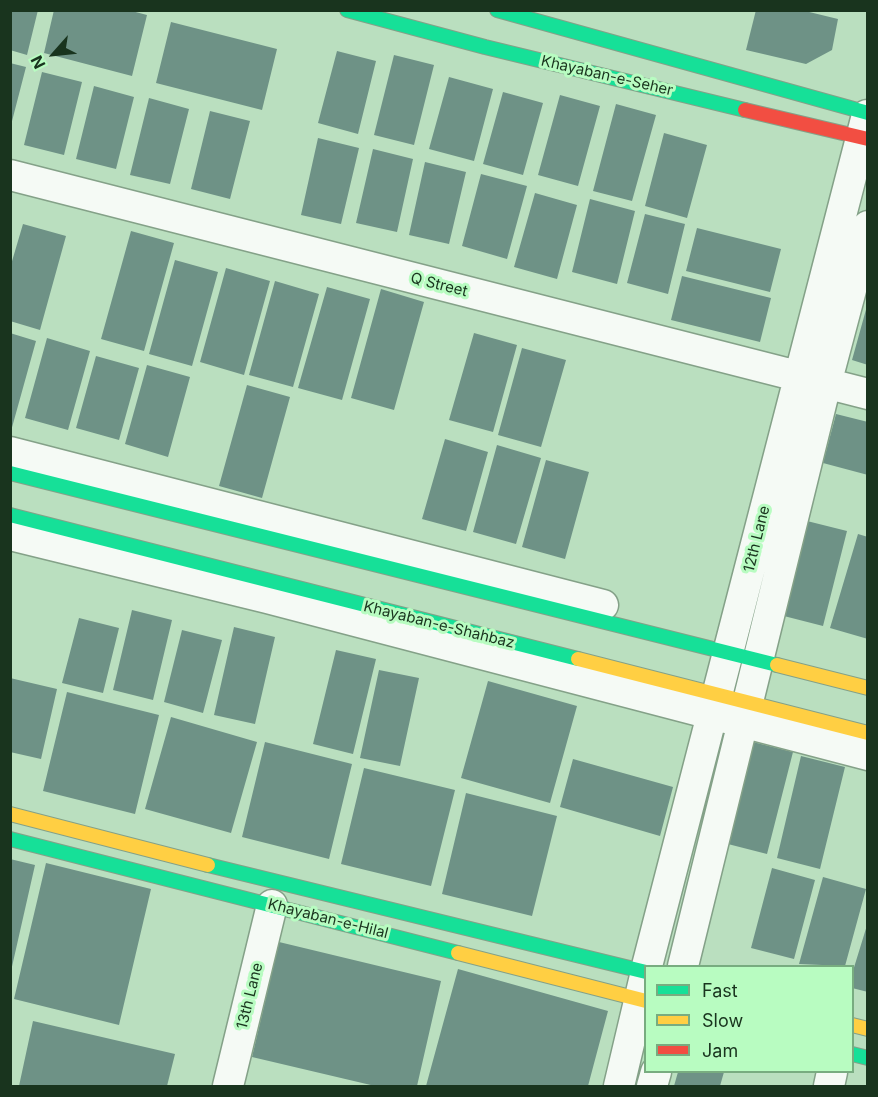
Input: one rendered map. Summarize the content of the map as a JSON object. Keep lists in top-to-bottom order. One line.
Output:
{"streets":{"street":["Khayaban-e-Seher","Q Street","12th Lane","Khayaban-e-Shahbaz","Khayaban-e-Hilal","13th Lane"]},"crossings":[["Khayaban-e-Seher","12th Lane"],["Q Street","12th Lane"],["12th Lane","Khayaban-e-Shahbaz"],["Khayaban-e-Hilal","13th Lane"]],"legend":["Fast","Slow","Jam"],"north":"bottom left"}
